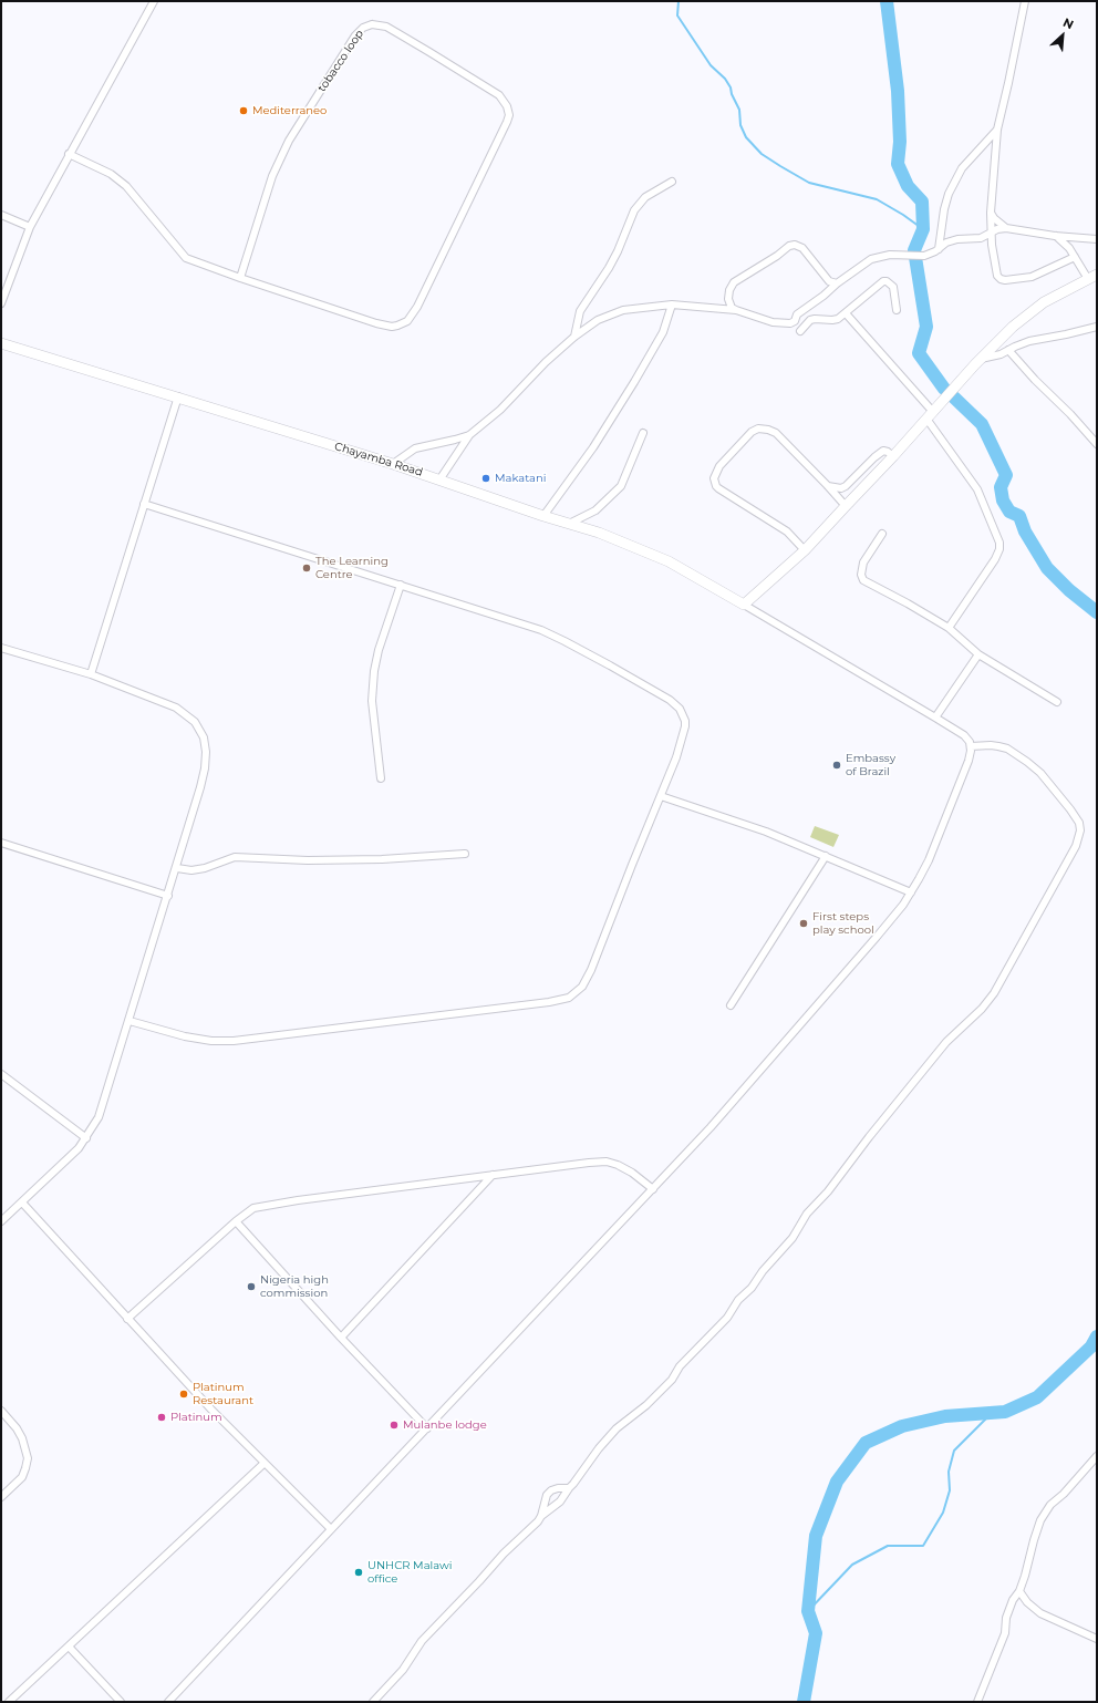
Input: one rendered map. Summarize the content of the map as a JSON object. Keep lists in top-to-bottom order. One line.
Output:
{"streets":{"street":["tobacco loop","Chayamba Road"]},"places":["Mediterraneo","Makatani","The Learning Centre","Embassy of Brazil","First steps play school","Nigeria high commission","Platinum Restaurant","Platinum","Mulanbe lodge","UNHCR Malawi office"],"north":"top right"}
